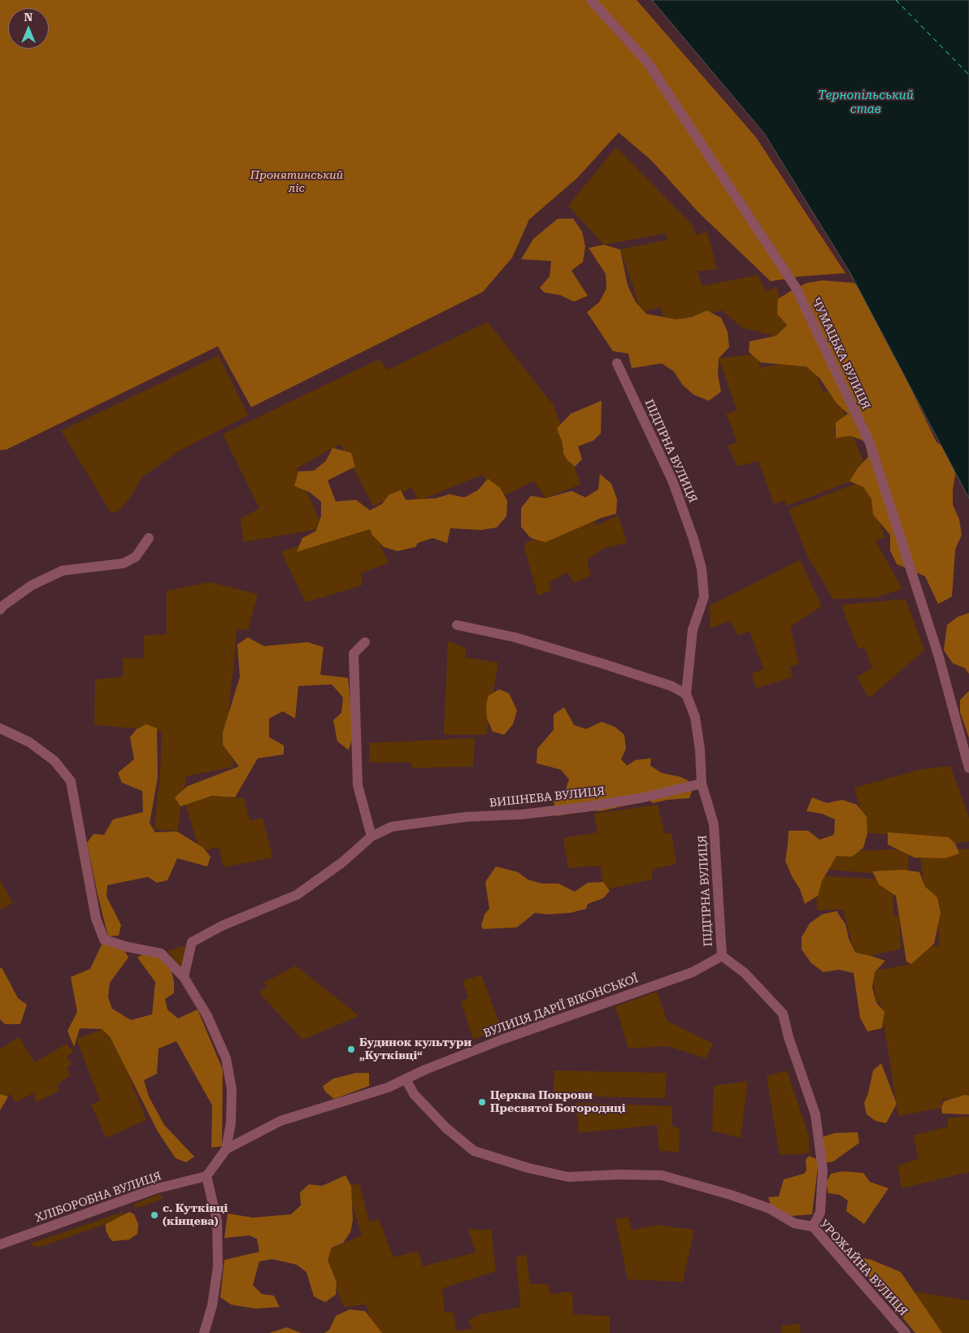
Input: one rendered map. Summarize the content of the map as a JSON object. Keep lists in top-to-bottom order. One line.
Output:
{"streets":{"street":["ЧУМАЦЬКА ВУЛИЦЯ","ПІДГІРНА ВУЛИЦЯ","ВИШНЕВА ВУЛИЦЯ","ВУЛИЦЯ ДАРІЇ ВІКОНСЬКОЇ","ХЛІБОРОБНА ВУЛИЦЯ","УРОЖАЙНА ВУЛИЦЯ"]},"crossings":[["ПІДГІРНА ВУЛИЦЯ","ВИШНЕВА ВУЛИЦЯ"],["ПІДГІРНА ВУЛИЦЯ","ВУЛИЦЯ ДАРІЇ ВІКОНСЬКОЇ"],["ПІДГІРНА ВУЛИЦЯ","УРОЖАЙНА ВУЛИЦЯ"],["ВУЛИЦЯ ДАРІЇ ВІКОНСЬКОЇ","УРОЖАЙНА ВУЛИЦЯ"]],"water":["Тернопільський став"],"parks":["Пронятинський ліс"],"places":["Будинок культури „Кутківці“","Церква Покрови Пресвятої Богородиці","с. Кутківці (кінцева)"],"north":"top"}
